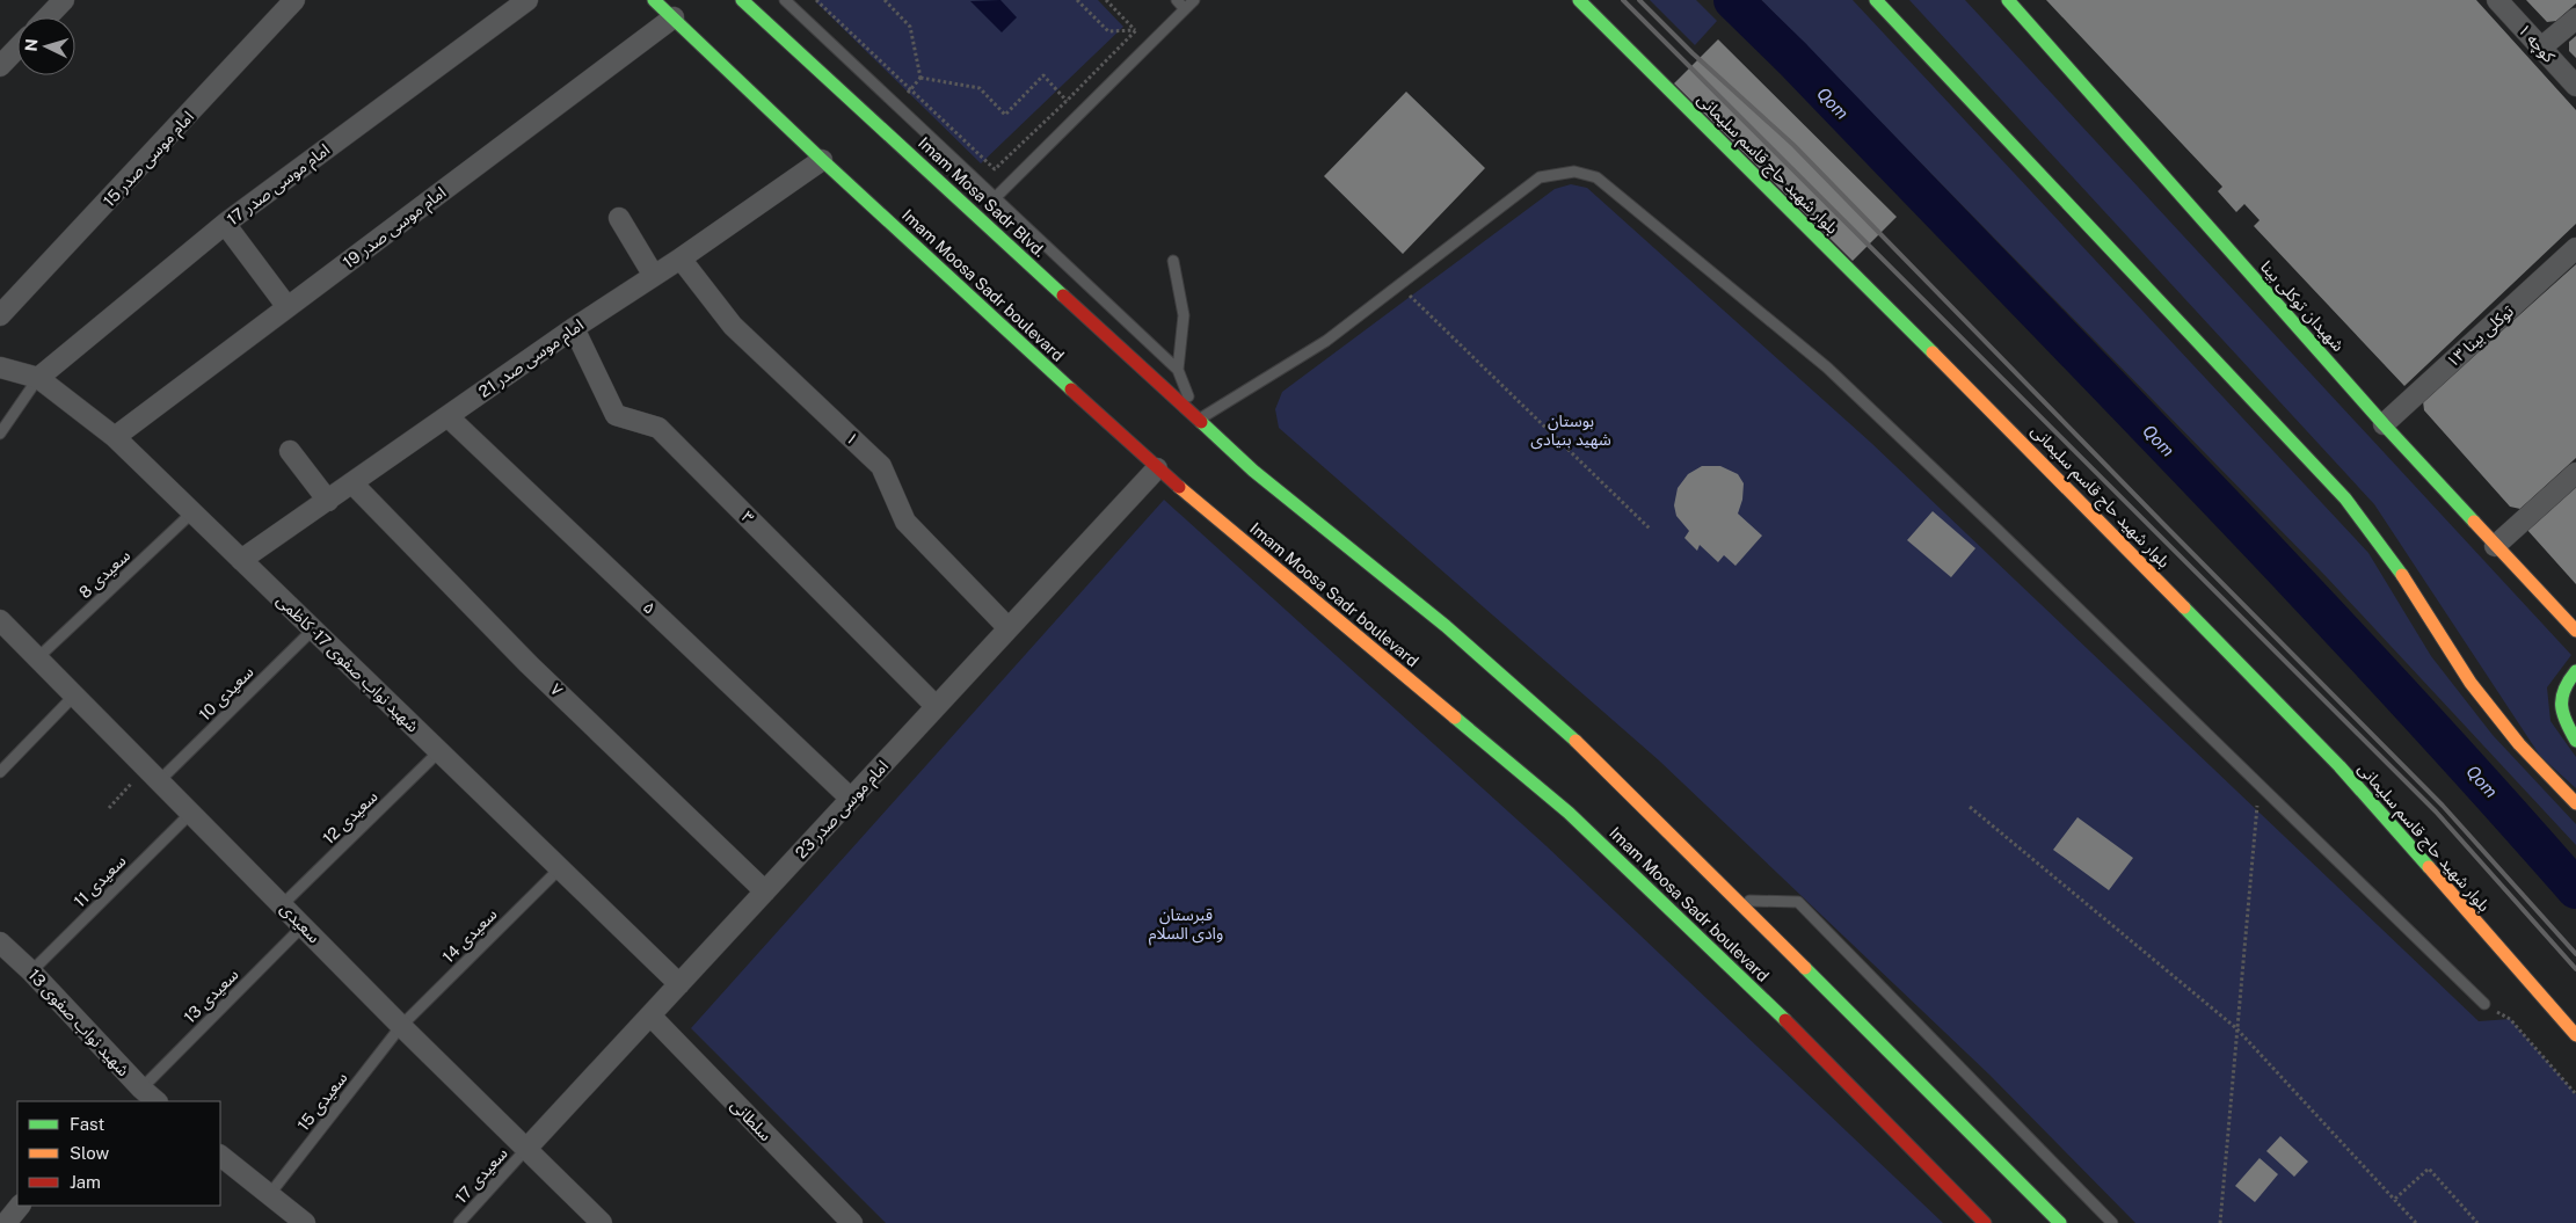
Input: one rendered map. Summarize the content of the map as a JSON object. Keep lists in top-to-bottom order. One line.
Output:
{"streets":{"main road":["بلوار شهید حاج قاسم سلیمانی","Imam Mosa Sadr Blvd.","Imam Moosa Sadr boulevard","شهیدان توکلی بینا"],"street":["کوچه ۱","امام موسی صدر 15","امام موسی صدر 17","امام موسی صدر 19","توکلی بینا ۱۳","امام موسی صدر 21","۱","۳","۵","شهید نواب صفوی 17- کاظمی","۷","امام موسی صدر 23","سعیدی","شهید نواب صفوی 13","سلطانی"],"lane":["سعیدی 8","سعیدی 10","سعیدی 12","سعیدی 11","سعیدی 14","سعیدی 13","سعیدی 15","سعیدی 17"]},"crossings":[["امام موسی صدر 17","شهید نواب صفوی 17- کاظمی"],["امام موسی صدر 19","Imam Moosa Sadr boulevard"],["امام موسی صدر 19","شهید نواب صفوی 17- کاظمی"],["Imam Moosa Sadr boulevard","امام موسی صدر 21"],["Imam Moosa Sadr boulevard","امام موسی صدر 23"],["شهیدان توکلی بینا","توکلی بینا ۱۳"],["امام موسی صدر 21","۱"],["امام موسی صدر 21","۳"],["امام موسی صدر 21","۵"],["امام موسی صدر 21","شهید نواب صفوی 17- کاظمی"],["امام موسی صدر 21","۷"],["۱","امام موسی صدر 23"],["۳","امام موسی صدر 23"],["سعیدی 8","شهید نواب صفوی 17- کاظمی"],["سعیدی 8","سعیدی"],["۵","امام موسی صدر 23"],["شهید نواب صفوی 17- کاظمی","سعیدی 10"],["شهید نواب صفوی 17- کاظمی","امام موسی صدر 23"],["شهید نواب صفوی 17- کاظمی","سعیدی 12"],["شهید نواب صفوی 17- کاظمی","سعیدی 14"],["۷","امام موسی صدر 23"],["سعیدی 10","سعیدی"],["امام موسی صدر 23","سعیدی"],["امام موسی صدر 23","سلطانی"],["امام موسی صدر 23","سعیدی 17"],["سعیدی 12","سعیدی"],["سعیدی 11","سعیدی"],["سعیدی 11","شهید نواب صفوی 13"],["سعیدی","سعیدی 14"],["سعیدی","سعیدی 13"],["سعیدی","سعیدی 15"],["سعیدی","سعیدی 17"],["سعیدی 14","سعیدی 15"],["سعیدی 13","شهید نواب صفوی 13"]],"water":["Qom"],"parks":["بوستان شهید بنیادی","قبرستان وادی السلام"],"legend":["Fast","Slow","Jam"],"north":"left"}
